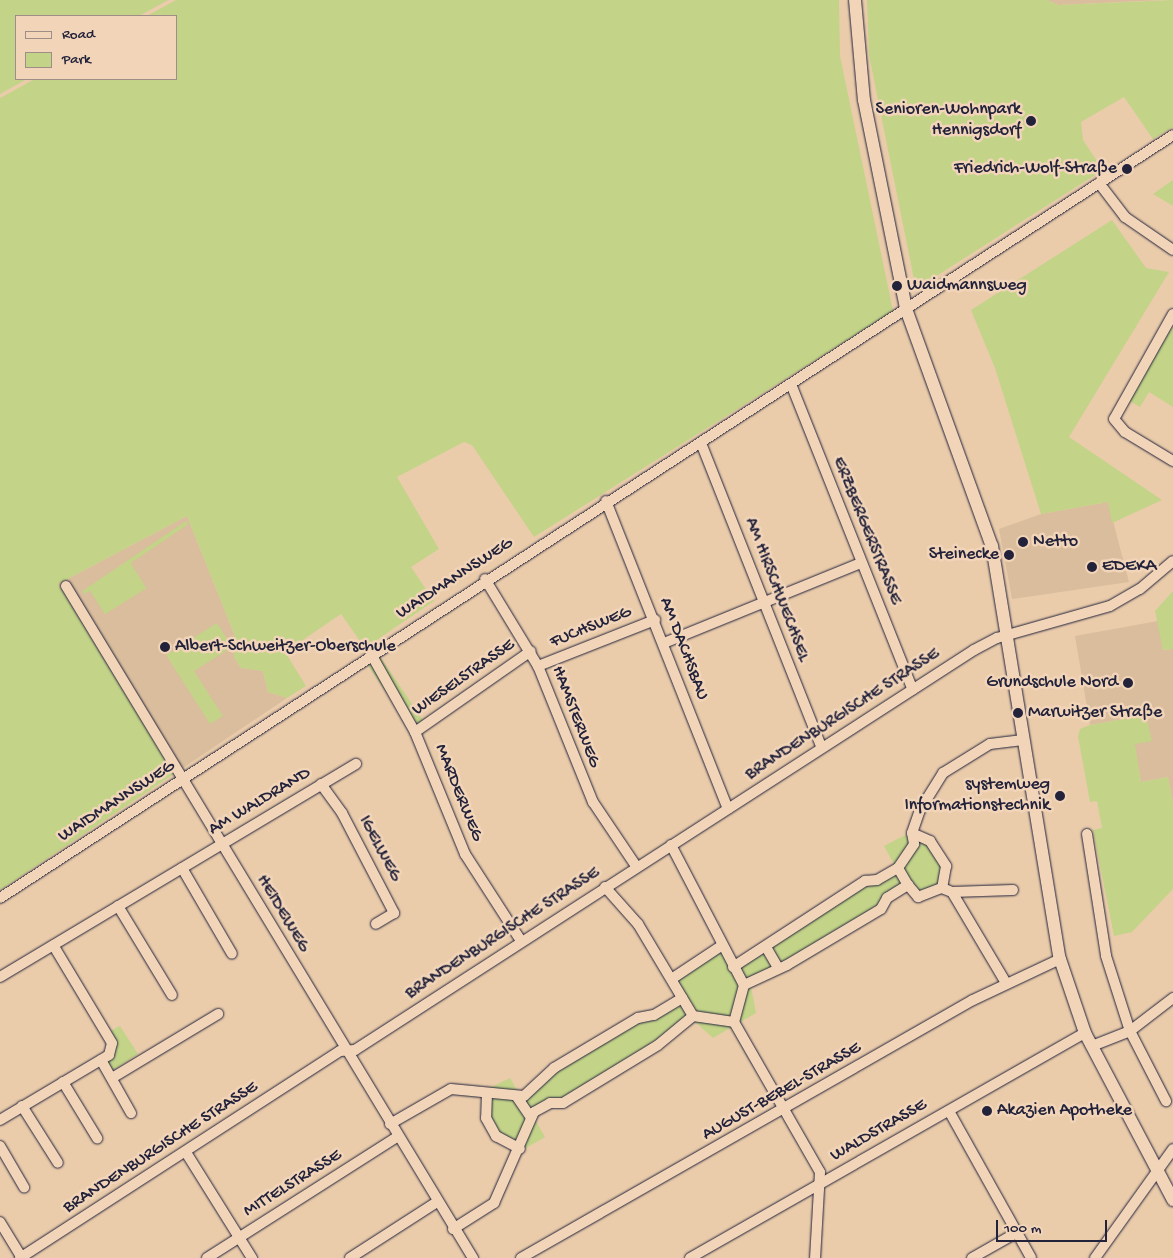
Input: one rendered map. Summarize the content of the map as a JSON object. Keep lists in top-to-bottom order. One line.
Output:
{"streets":{"street":["ERZBERGERSTRASSE","WAIDMANNSWEG","AM HIRSCHWECHSEL","FUCHSWEG","AM DACHSBAU","WIESELSTRASSE","BRANDENBURGISCHE STRASSE","HAMSTERWEG","MARDERWEG","AM WALDRAND","IGELWEG","HEIDEWEG","AUGUST-BEBEL-STRASSE","WALDSTRASSE","MITTELSTRASSE"]},"crossings":[["ERZBERGERSTRASSE","WAIDMANNSWEG"],["ERZBERGERSTRASSE","BRANDENBURGISCHE STRASSE"],["WAIDMANNSWEG","AM HIRSCHWECHSEL"],["WAIDMANNSWEG","AM DACHSBAU"],["WAIDMANNSWEG","HAMSTERWEG"],["WAIDMANNSWEG","MARDERWEG"],["WAIDMANNSWEG","HEIDEWEG"],["AM HIRSCHWECHSEL","BRANDENBURGISCHE STRASSE"],["FUCHSWEG","AM DACHSBAU"],["FUCHSWEG","HAMSTERWEG"],["AM DACHSBAU","BRANDENBURGISCHE STRASSE"],["WIESELSTRASSE","HAMSTERWEG"],["WIESELSTRASSE","MARDERWEG"],["BRANDENBURGISCHE STRASSE","HAMSTERWEG"],["BRANDENBURGISCHE STRASSE","MARDERWEG"],["BRANDENBURGISCHE STRASSE","HEIDEWEG"],["AM WALDRAND","IGELWEG"],["AM WALDRAND","HEIDEWEG"],["HEIDEWEG","MITTELSTRASSE"]],"places":["Senioren-Wohnpark Hennigsdorf","Friedrich-Wolf-Straße","Waidmannsweg","Netto","Steinecke","EDEKA","Albert-Schweitzer-Oberschule","Grundschule Nord","Marwitzer Straße","systemweg Informationstechnik","Akazien Apotheke"],"legend":["Road","Park"],"scale_bar":"100 m"}
